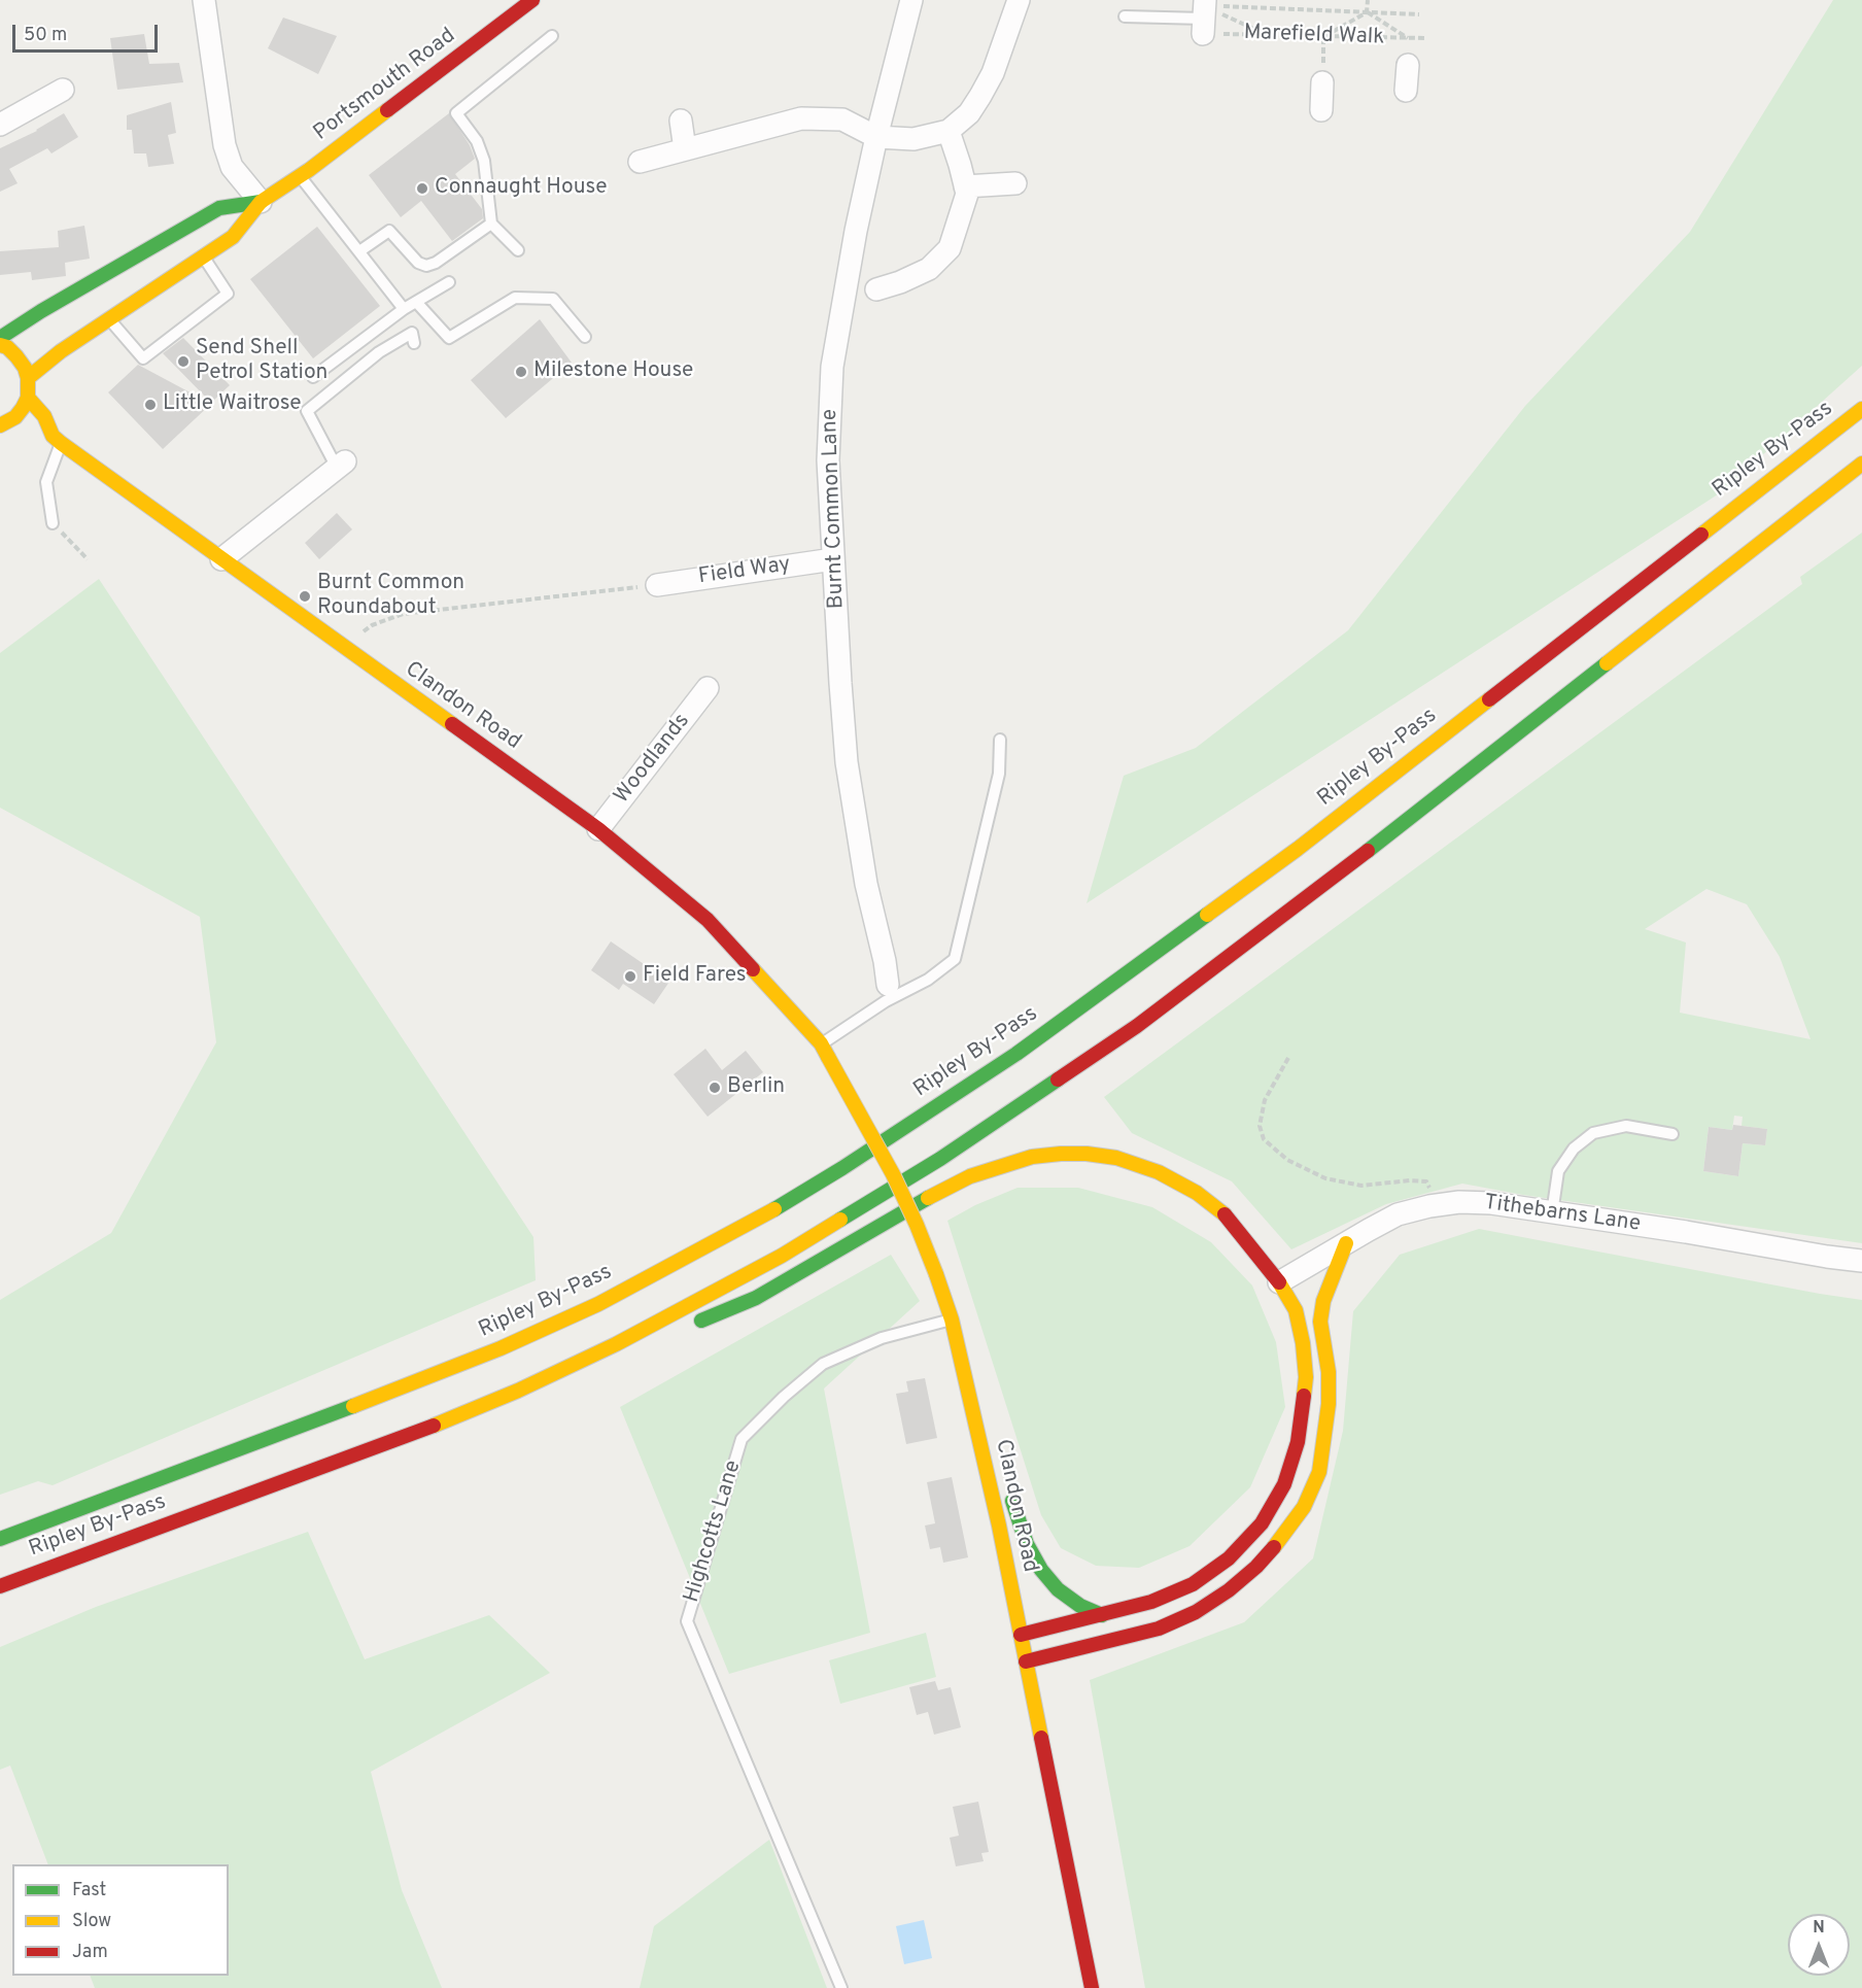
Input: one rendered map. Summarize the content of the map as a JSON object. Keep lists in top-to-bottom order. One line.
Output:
{"streets":{"main road":["Portsmouth Road","Ripley By-Pass","Clandon Road"],"street":["Burnt Common Lane","Field Way","Woodlands","Tithebarns Lane"],"lane":["Highcotts Lane"],"path":["Marefield Walk"]},"crossings":[["Burnt Common Lane","Field Way"],["Clandon Road","Woodlands"],["Clandon Road","Highcotts Lane"]],"places":["Connaught House","Send Shell Petrol Station","Milestone House","Little Waitrose","Burnt Common Roundabout","Field Fares","Berlin"],"legend":["Fast","Slow","Jam"],"scale_bar":"50 m","north":"top"}
